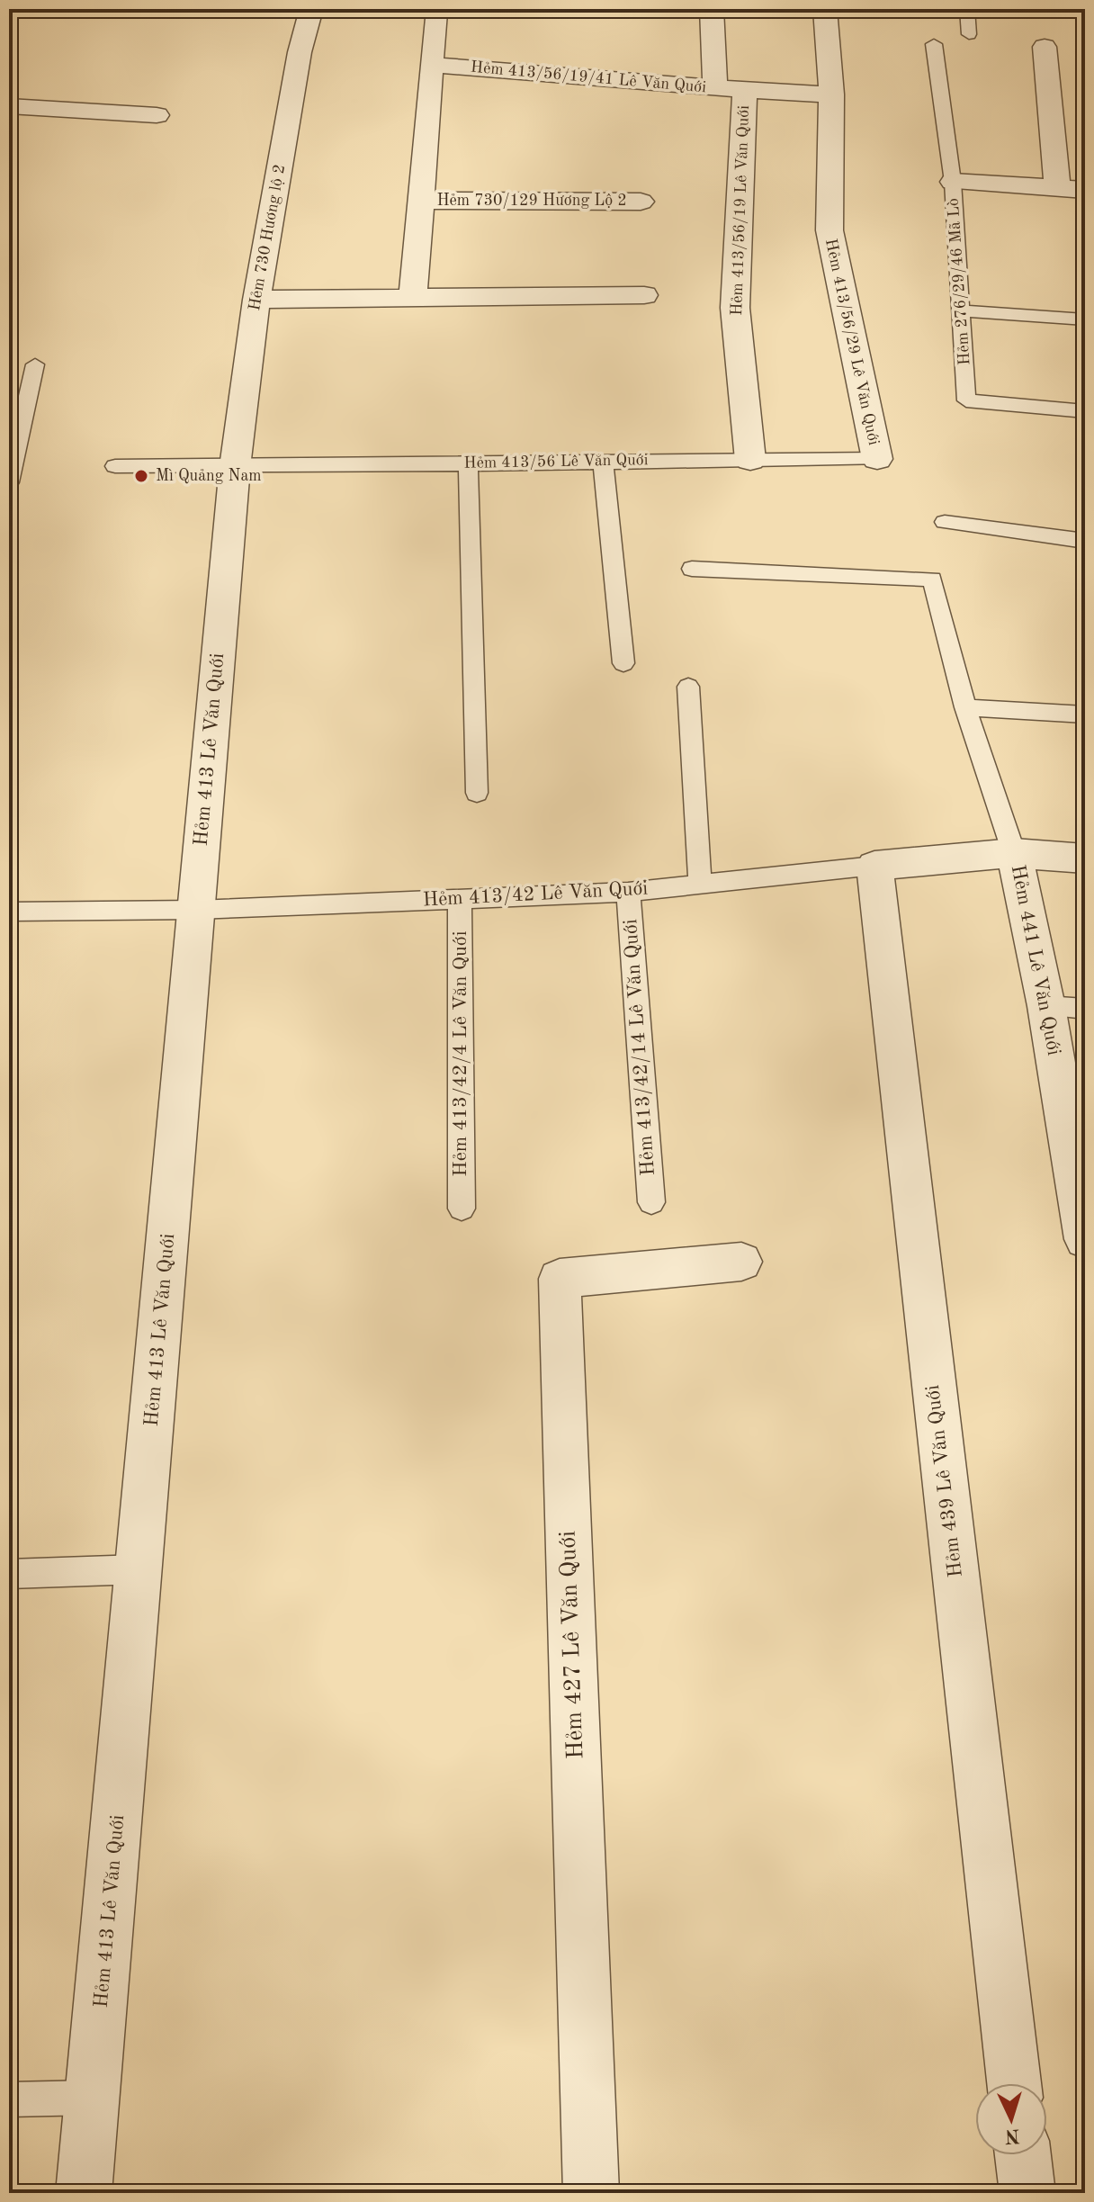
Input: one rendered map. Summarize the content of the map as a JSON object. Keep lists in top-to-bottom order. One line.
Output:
{"streets":{"street":["Hẻm 413/56/19/41 Lê Văn Quới","Hẻm 730/129 Hương Lộ 2","Hẻm 413/56/19 Lê Văn Quới","Hẻm 730 Hương lộ 2","Hẻm 413/56/29 Lê Văn Quới","Hẻm 413 Lê Văn Quới","Hẻm 441 Lê Văn Quới","Hẻm 439 Lê Văn Quới","Hẻm 427 Lê Văn Quới"],"lane":["Hẻm 276/29/46 Mã Lò","Hẻm 413/56 Lê Văn Quới","Hẻm 413/42 Lê Văn Quới","Hẻm 413/42/14 Lê Văn Quới","Hẻm 413/42/4 Lê Văn Quới"]},"crossings":[["Hẻm 413/56/19/41 Lê Văn Quới","Hẻm 413/56/19 Lê Văn Quới"],["Hẻm 413/56/19/41 Lê Văn Quới","Hẻm 413/56/29 Lê Văn Quới"],["Hẻm 413/56/19 Lê Văn Quới","Hẻm 413/56 Lê Văn Quới"],["Hẻm 730 Hương lộ 2","Hẻm 413/56 Lê Văn Quới"],["Hẻm 730 Hương lộ 2","Hẻm 413 Lê Văn Quới"],["Hẻm 413/56/29 Lê Văn Quới","Hẻm 413/56 Lê Văn Quới"],["Hẻm 413/56 Lê Văn Quới","Hẻm 413 Lê Văn Quới"],["Hẻm 413 Lê Văn Quới","Hẻm 413/42 Lê Văn Quới"],["Hẻm 413/42 Lê Văn Quới","Hẻm 413/42/14 Lê Văn Quới"],["Hẻm 413/42 Lê Văn Quới","Hẻm 413/42/4 Lê Văn Quới"],["Hẻm 413/42 Lê Văn Quới","Hẻm 439 Lê Văn Quới"]],"places":["Mì Quảng Nam"],"north":"bottom"}
